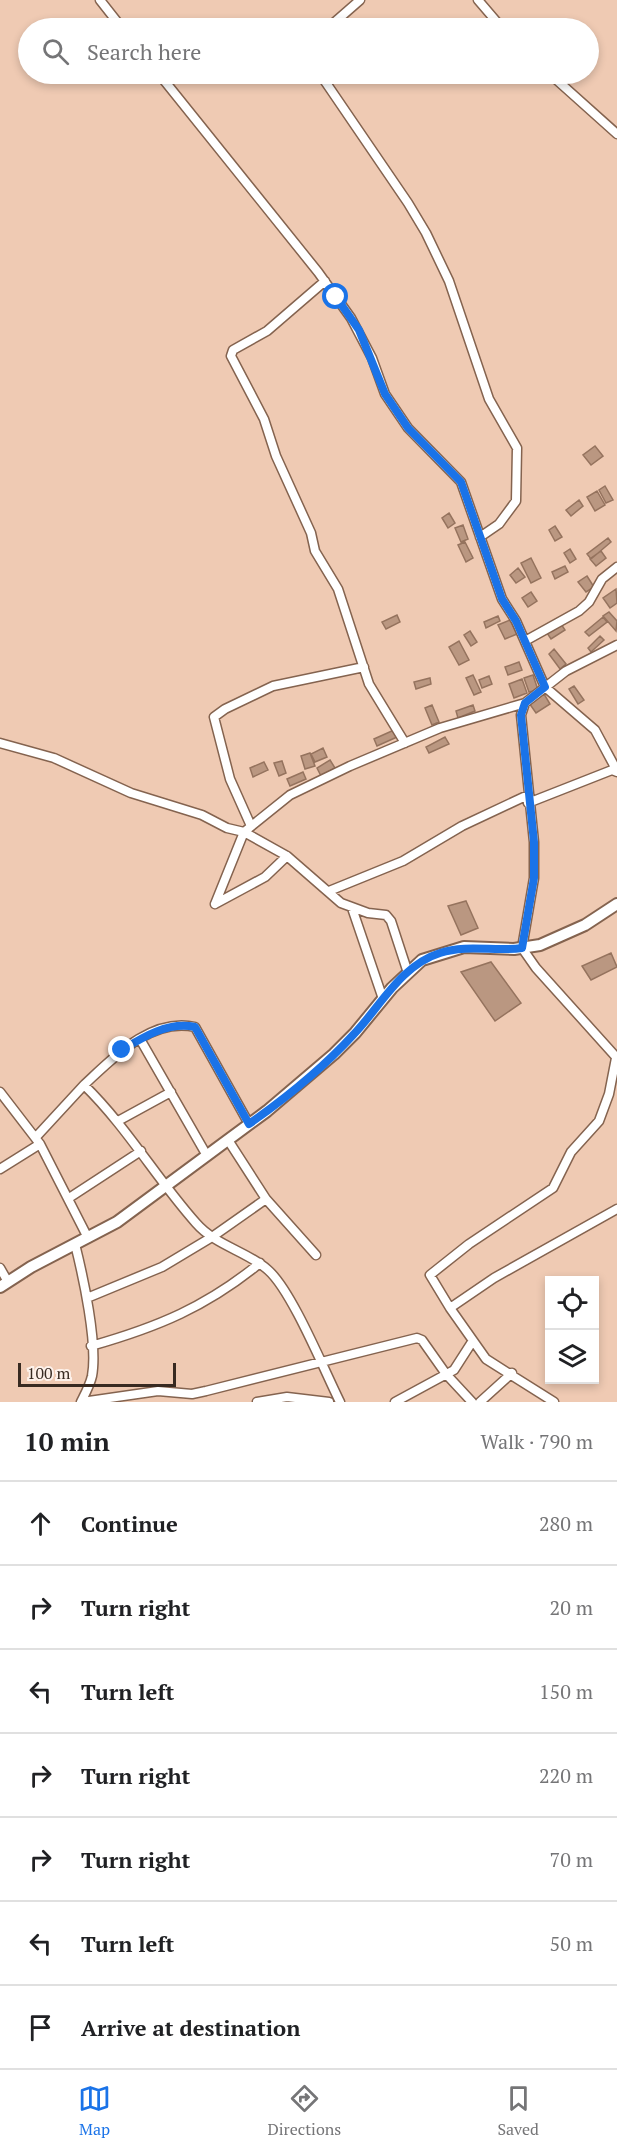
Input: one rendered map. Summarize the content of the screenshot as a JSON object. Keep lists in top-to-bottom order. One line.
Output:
{"scale_bar":"100 m","page":{"search":"Search here","scale":"100 m","heading":["10 min","Walk · 790 m"],"list":[["Continue","280 m"],["Turn right","20 m"],["Turn left","150 m"],["Turn right","220 m"],["Turn right","70 m"],["Turn left","50 m"],"Arrive at destination"],"nav":["Map","Directions","Saved"]}}
